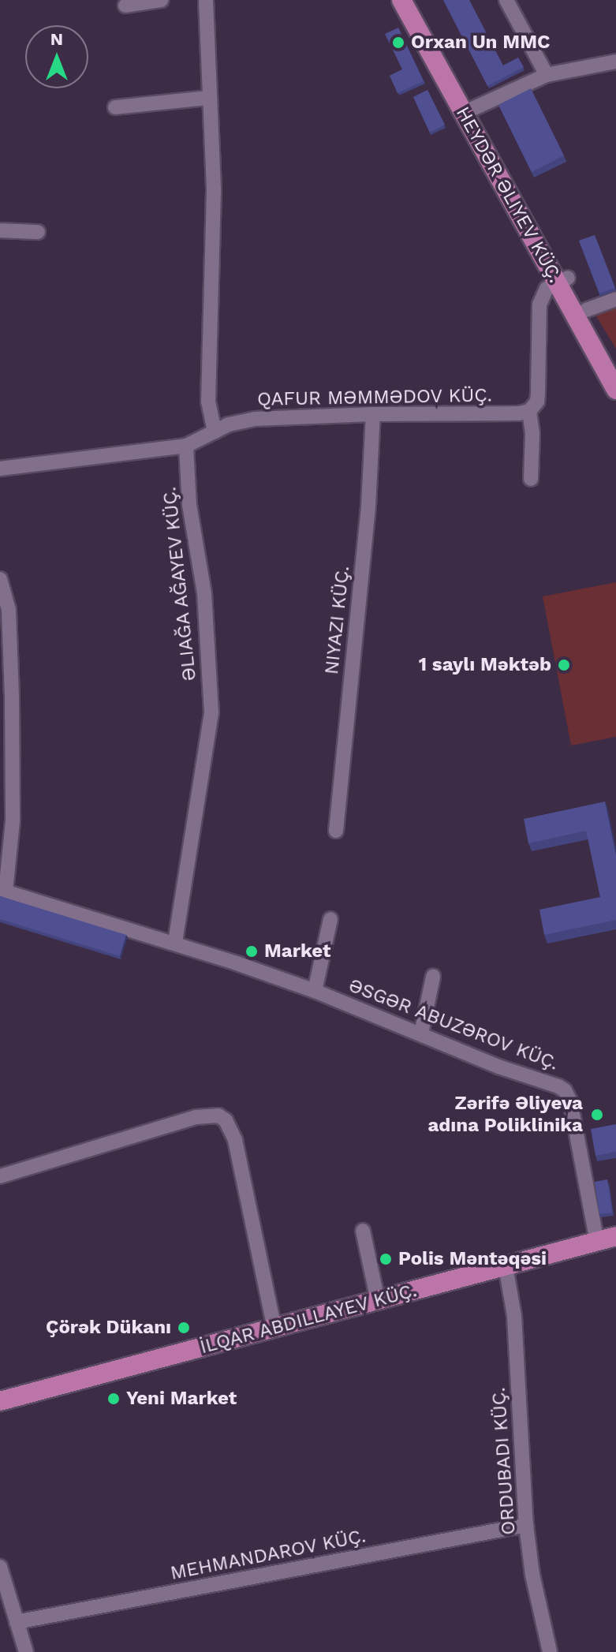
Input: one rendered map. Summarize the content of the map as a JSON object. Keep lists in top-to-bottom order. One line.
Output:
{"streets":{"main road":["HEYDƏR ƏLIYEV KÜÇ.","İLQAR ABDILLAYEV KÜÇ."],"street":["QAFUR MƏMMƏDOV KÜÇ.","ƏLIAĞA AĞAYEV KÜÇ.","NIYAZI KÜÇ.","ƏSGƏR ABUZƏROV KÜÇ.","ORDUBADI KÜÇ.","MEHMANDAROV KÜÇ."]},"crossings":[["QAFUR MƏMMƏDOV KÜÇ.","ƏLIAĞA AĞAYEV KÜÇ."],["QAFUR MƏMMƏDOV KÜÇ.","NIYAZI KÜÇ."],["ƏLIAĞA AĞAYEV KÜÇ.","ƏSGƏR ABUZƏROV KÜÇ."],["ƏSGƏR ABUZƏROV KÜÇ.","İLQAR ABDILLAYEV KÜÇ."],["İLQAR ABDILLAYEV KÜÇ.","ORDUBADI KÜÇ."],["ORDUBADI KÜÇ.","MEHMANDAROV KÜÇ."]],"places":["Orxan Un MMC","1 saylı Məktəb","Market","Zərifə Əliyeva adına Poliklinika","Polis Məntəqəsi","Çörək Dükanı","Yeni Market"],"north":"top"}
